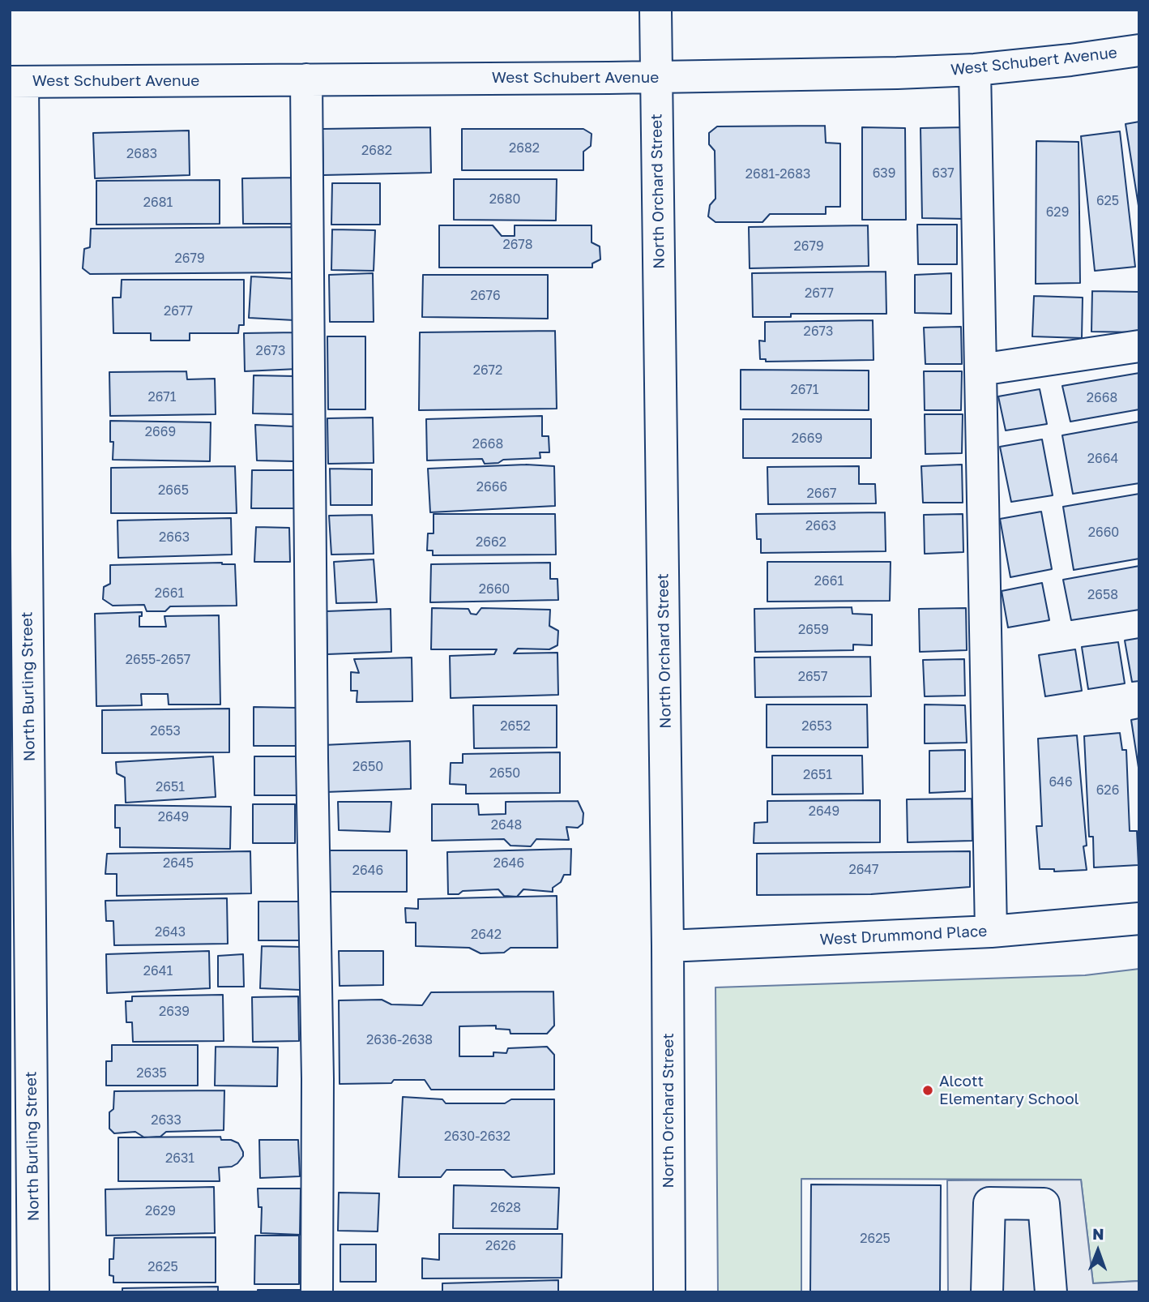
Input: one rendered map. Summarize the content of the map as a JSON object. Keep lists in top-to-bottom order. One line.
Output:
{"streets":{"street":["West Schubert Avenue","North Orchard Street","North Burling Street","West Drummond Place"]},"crossings":[["West Schubert Avenue","North Orchard Street"],["West Schubert Avenue","North Burling Street"],["North Orchard Street","West Drummond Place"]],"places":["Alcott Elementary School"],"house_numbers":["2682","2682","2683","639","637","2681-2683","2680","625","2681","629","2678","2679","2679","2677","2676","2677","2673","2673","2672","2671","2671","2668","2669","2669","2668","2664","2666","2665","2667","2663","2660","2663","2662","2661","2660","2661","2658","2659","2655-2657","2657","2652","2653","2653","2650","2650","2651","646","2651","626","2649","2649","2648","2645","2646","2647","2646","2643","2642","2641","2639","2636-2638","2635","2633","2630-2632","2631","2628","2629","2625","2626","2625"],"north":"top"}
